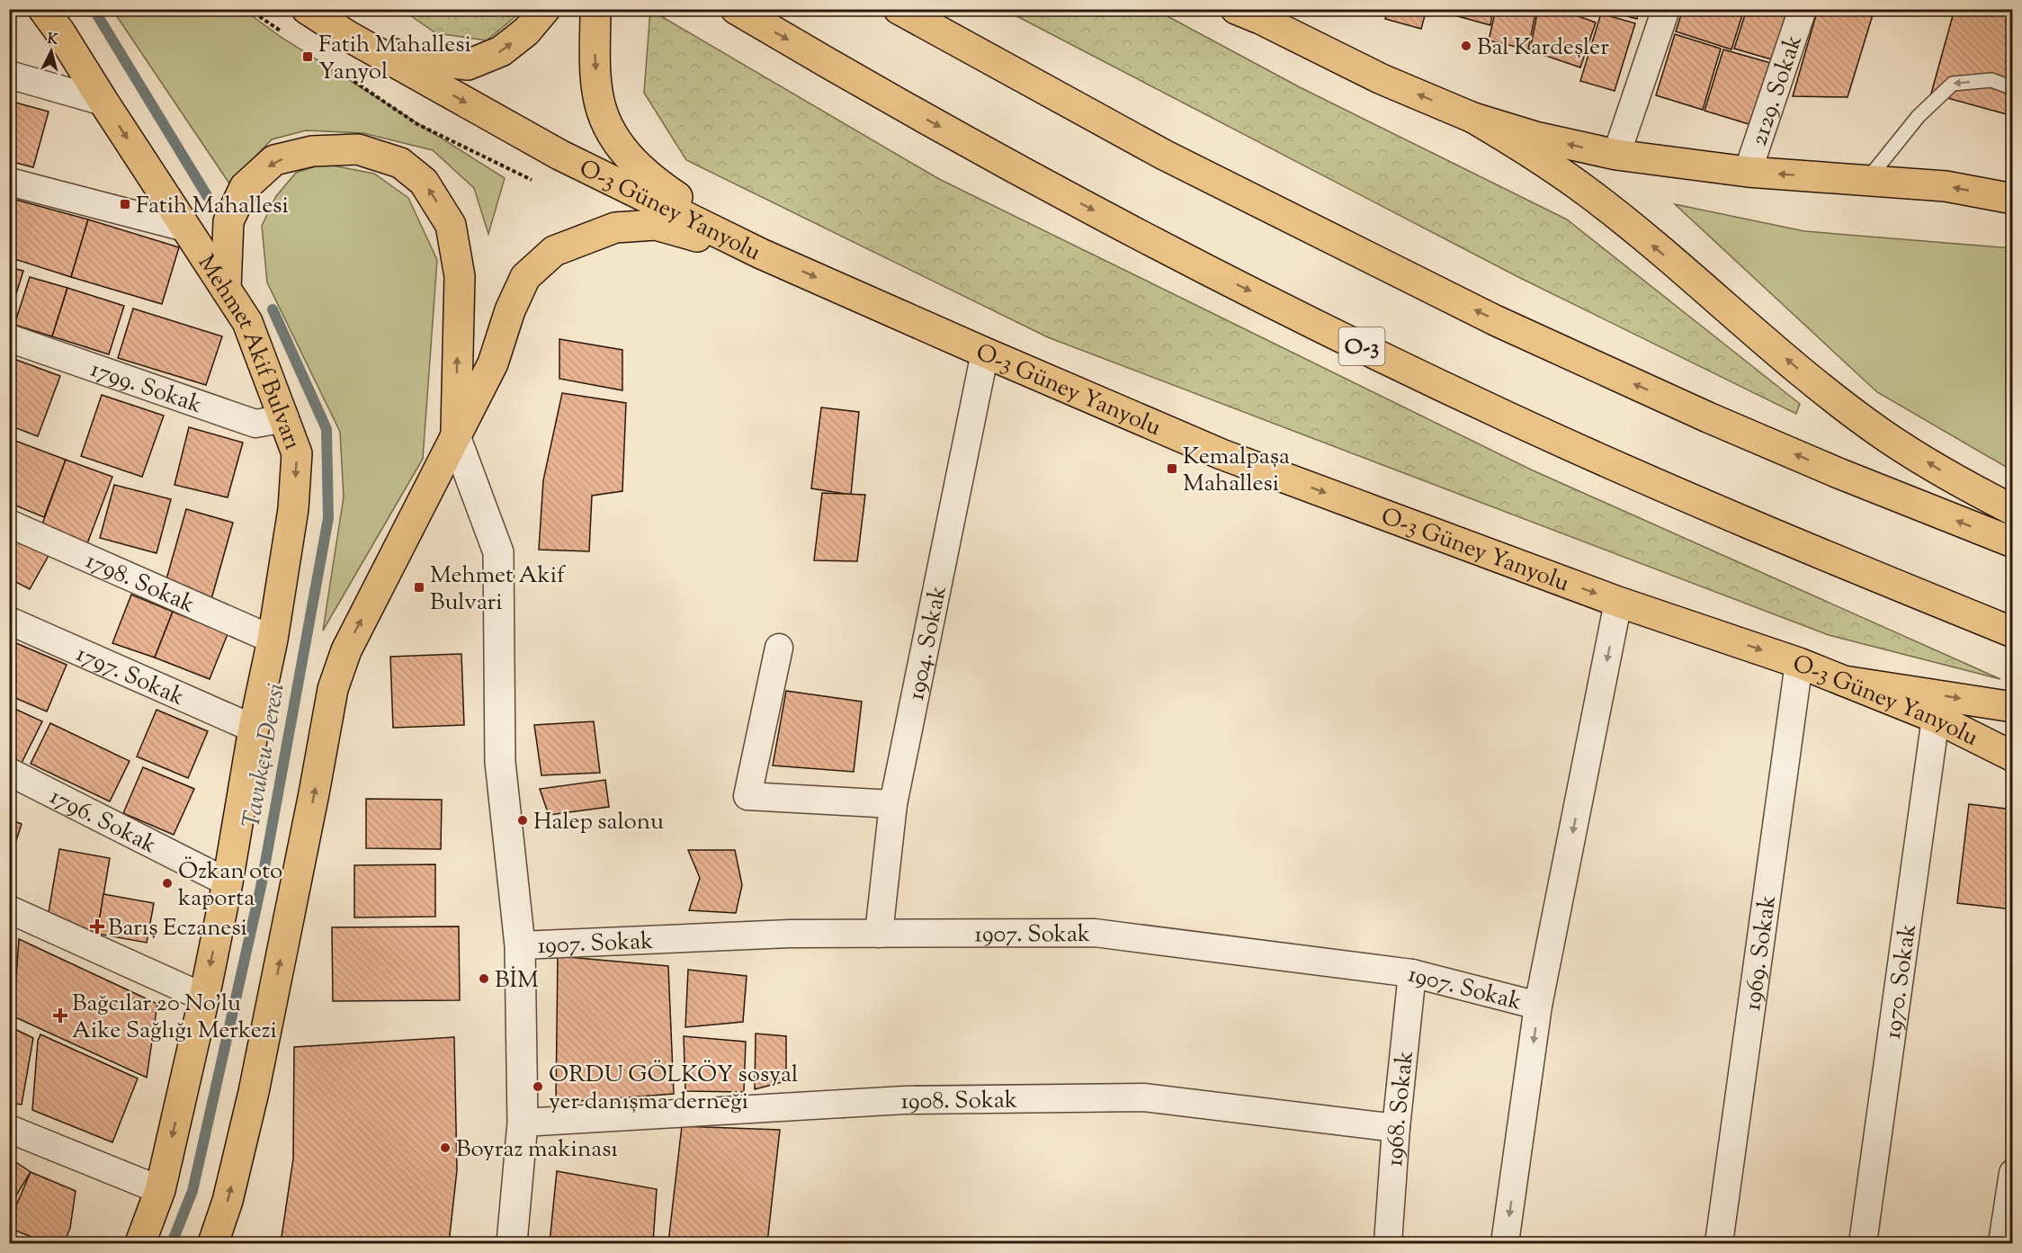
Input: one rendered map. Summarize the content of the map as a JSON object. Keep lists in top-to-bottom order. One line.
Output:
{"streets":{"main road":["O-3 Güney Yanyolu","O-3","Mehmet Akif Bulvarı"],"street":["2129. Sokak","1799. Sokak","1798. Sokak","1904. Sokak","1797. Sokak","1796. Sokak","1907. Sokak","1969. Sokak","1970. Sokak","1908. Sokak","1968. Sokak"]},"crossings":[["O-3 Güney Yanyolu","1904. Sokak"],["O-3 Güney Yanyolu","1969. Sokak"],["O-3 Güney Yanyolu","1970. Sokak"],["Mehmet Akif Bulvarı","1799. Sokak"],["Mehmet Akif Bulvarı","1798. Sokak"],["Mehmet Akif Bulvarı","1797. Sokak"],["Mehmet Akif Bulvarı","1796. Sokak"],["1904. Sokak","1907. Sokak"],["1907. Sokak","1968. Sokak"],["1908. Sokak","1968. Sokak"]],"water":["Tavukçu Deresi"],"places":{"other":["Bal Kardeşler","Halep salonu","Özkan oto kaporta","BİM","ORDU GÖLKÖY sosyal yer danışma derneği","Boyraz makinası"],"transit":["Fatih Mahallesi Yanyol","Fatih Mahallesi","Kemalpaşa Mahallesi","Mehmet Akif Bulvari"],"health":["Barış Eczanesi","Bağcılar 20 No'lu Aike Sağlığı Merkezi"]},"north":"top"}
